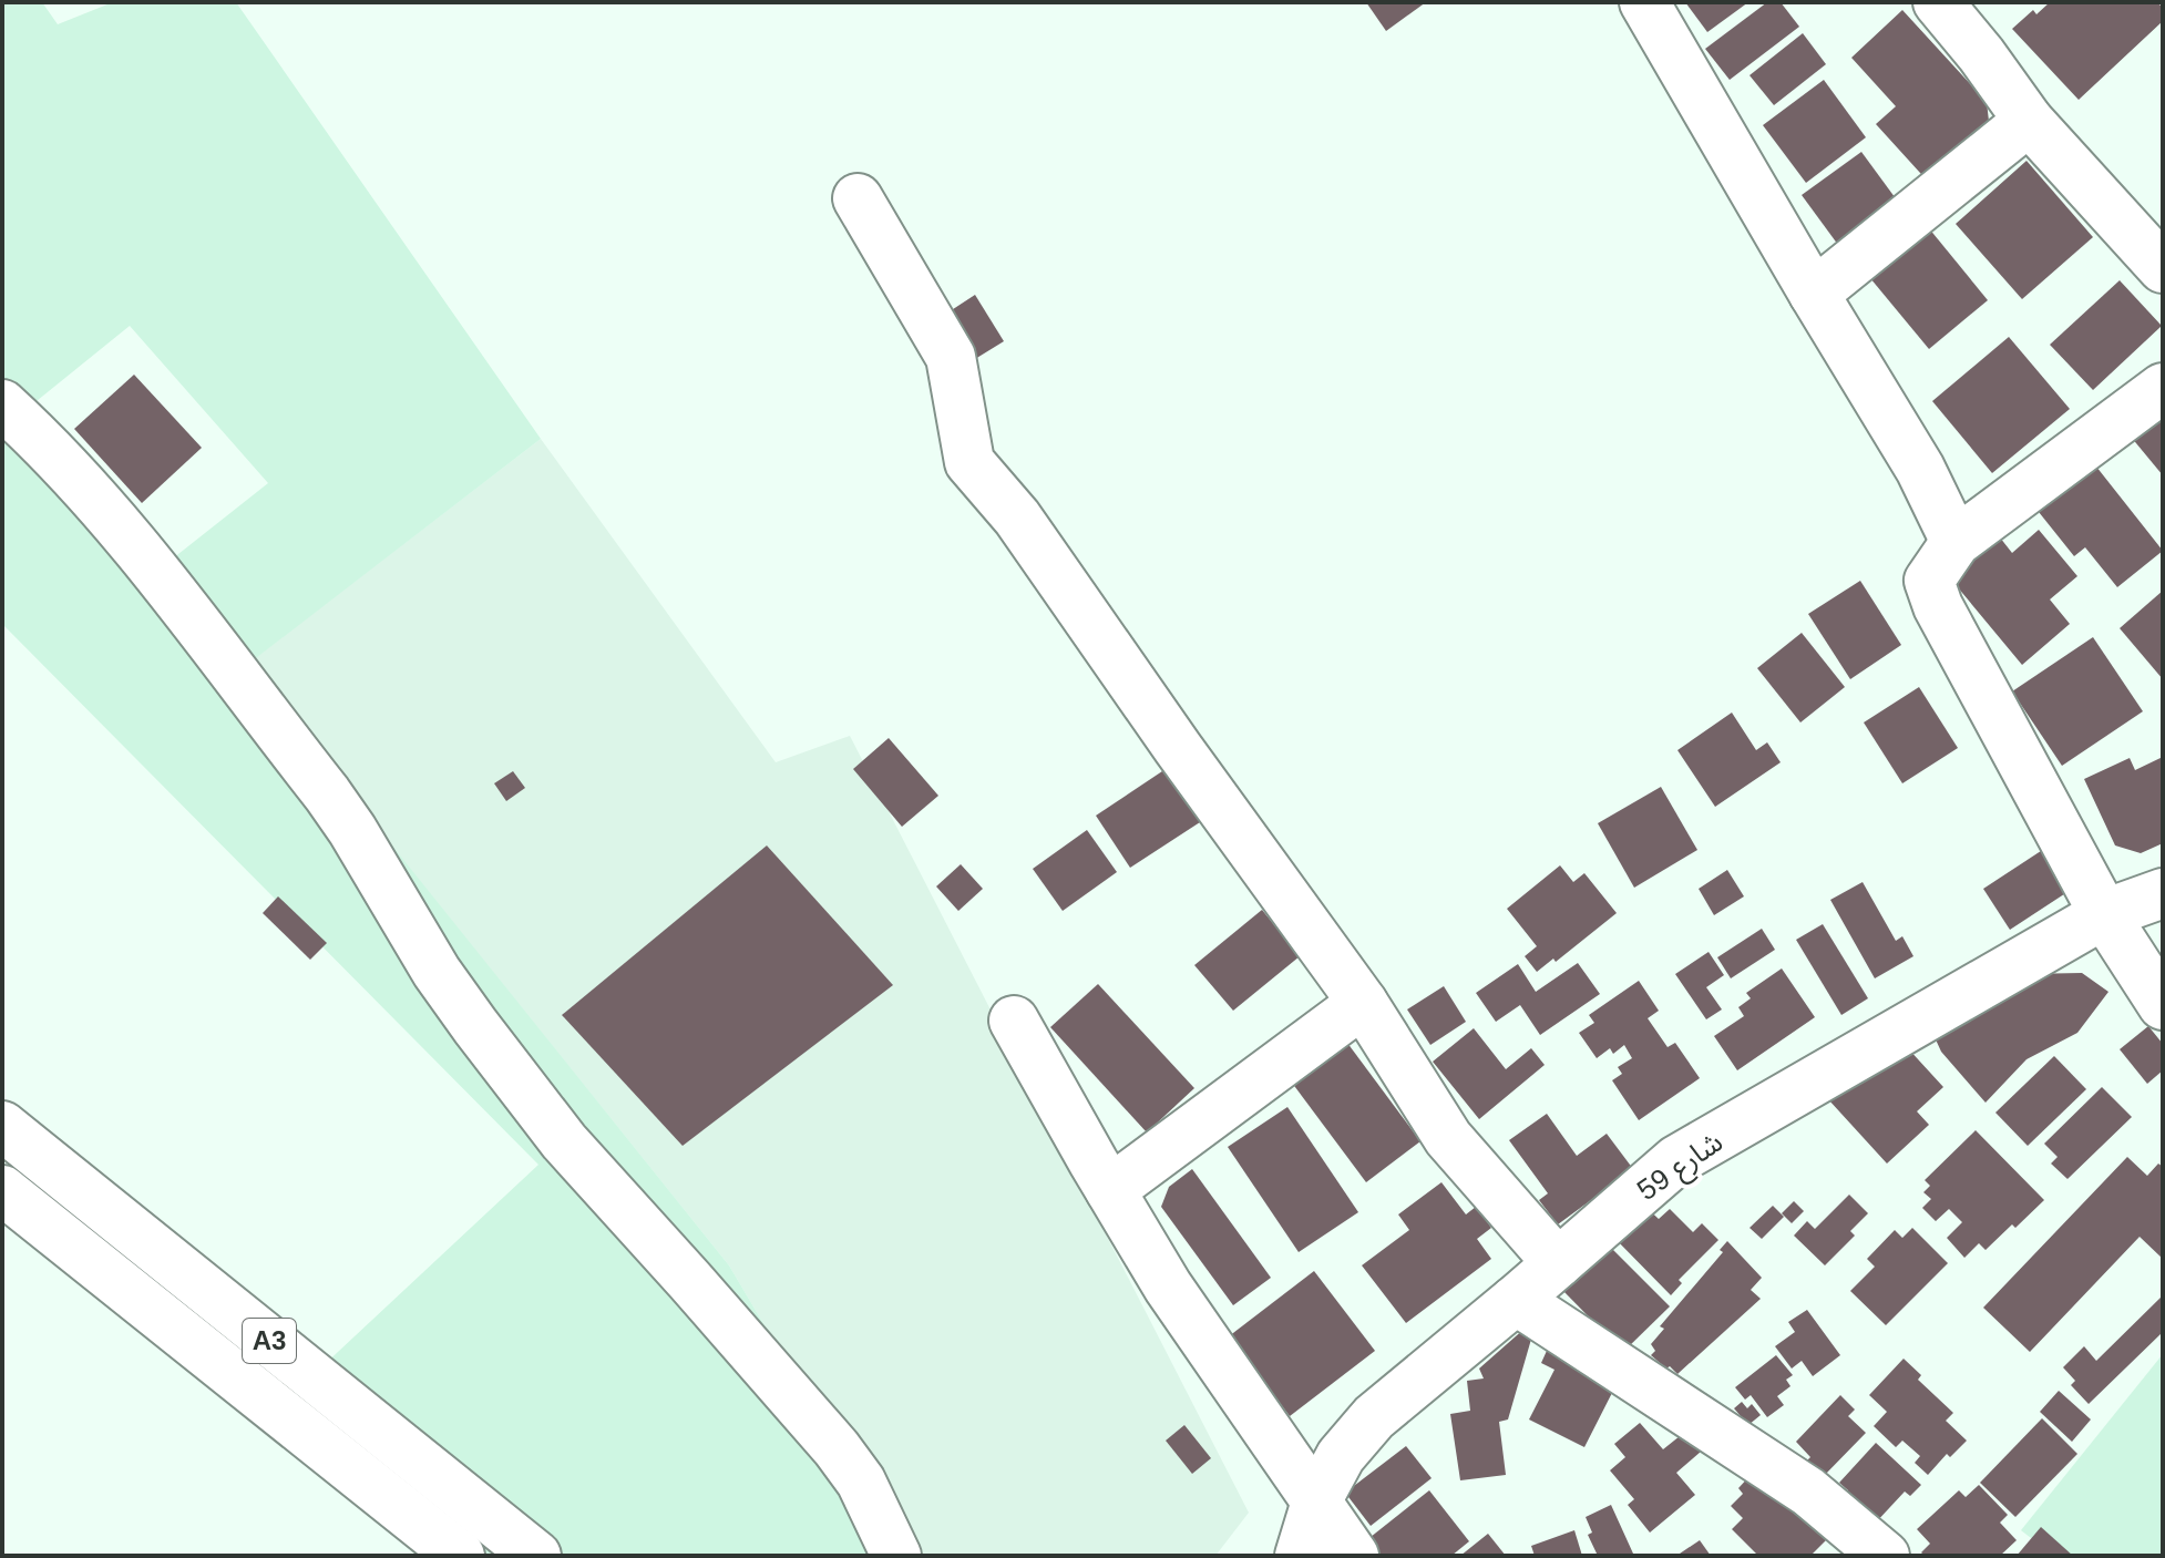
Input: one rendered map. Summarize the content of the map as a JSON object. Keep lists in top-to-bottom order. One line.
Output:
{"streets":{"main road":["شارع 59","A3"]}}
